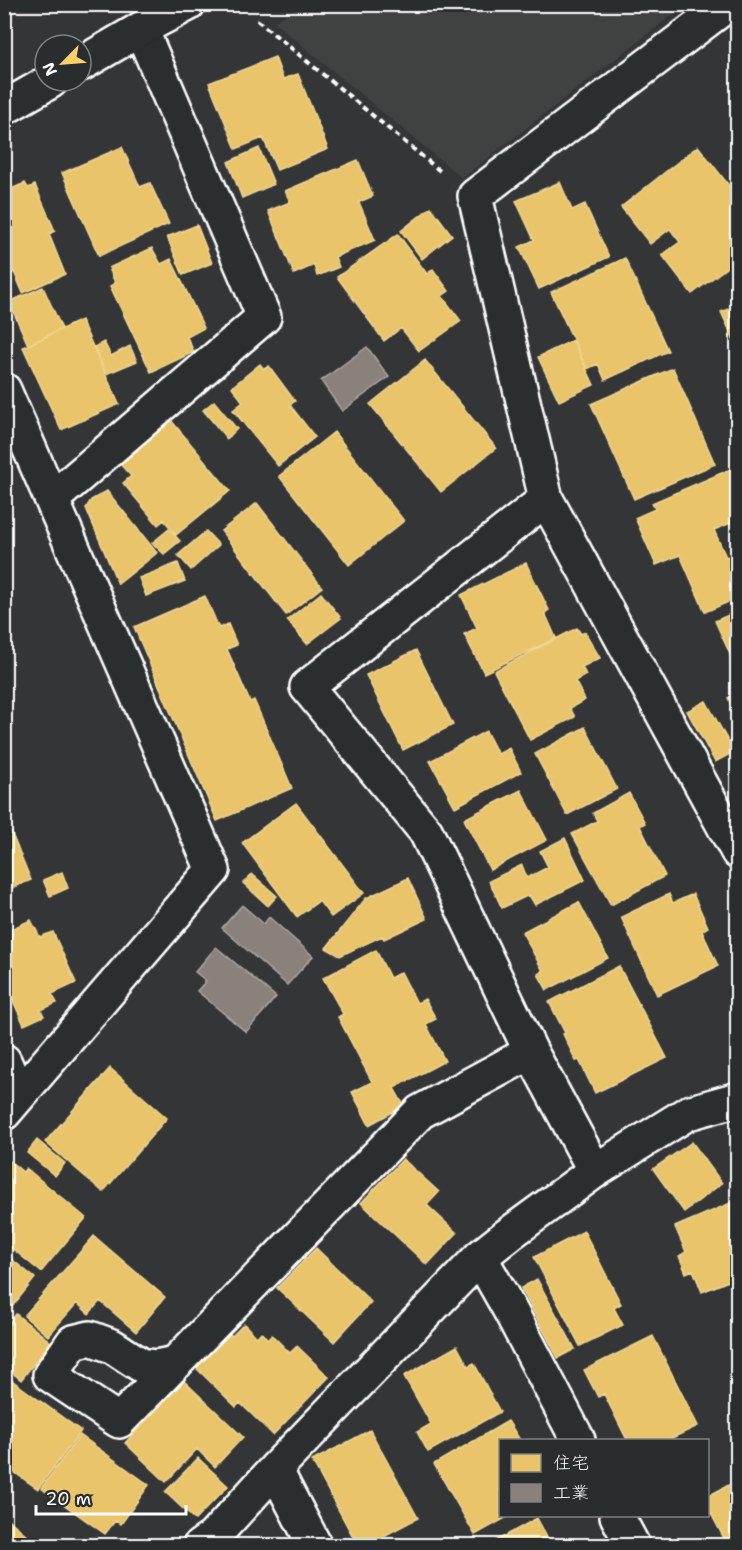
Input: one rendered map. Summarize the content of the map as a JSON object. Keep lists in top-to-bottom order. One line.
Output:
{"legend":["住宅","工業"],"scale_bar":"20 m","north":"bottom left"}
